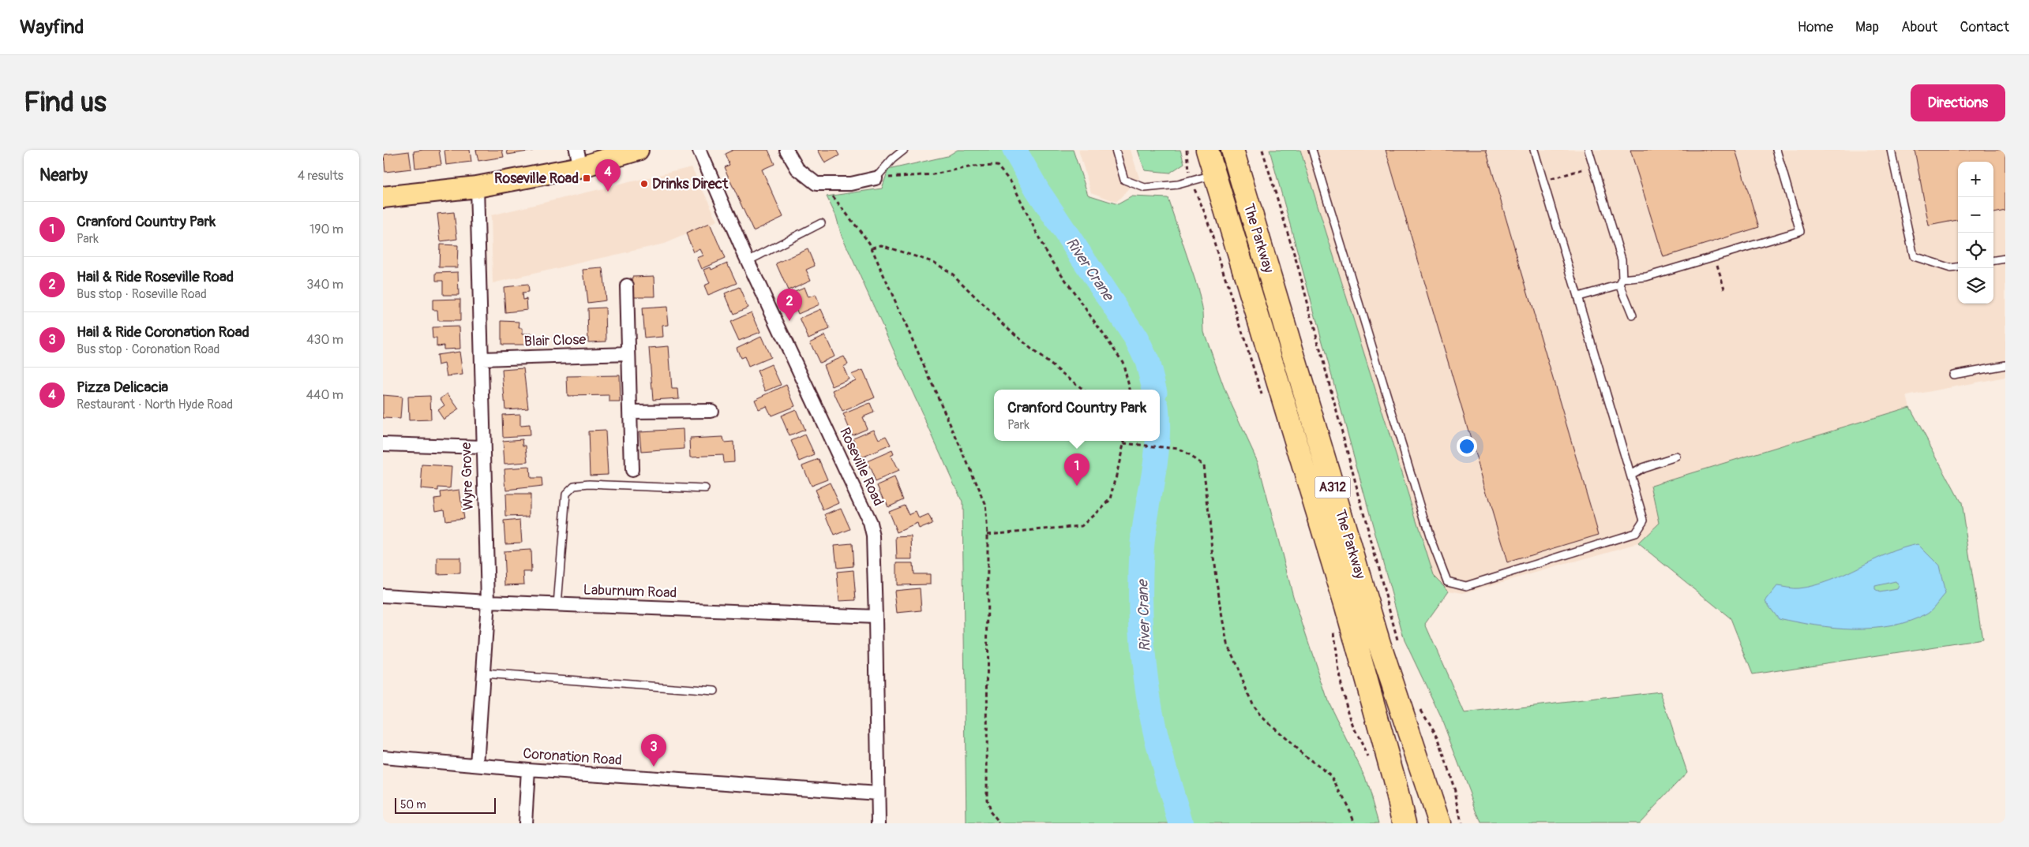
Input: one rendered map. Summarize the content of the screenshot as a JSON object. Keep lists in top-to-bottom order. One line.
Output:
{"streets":{"highway":["The Parkway","A312"],"street":["Blair Close","Roseville Road","Wyre Grove","Laburnum Road","Coronation Road"]},"crossings":[["Blair Close","Wyre Grove"],["Roseville Road","Laburnum Road"],["Roseville Road","Coronation Road"],["Wyre Grove","Laburnum Road"],["Wyre Grove","Coronation Road"]],"water":["River Crane"],"places":{"transit":["Roseville Road"],"other":["Drinks Direct"]},"scale_bar":"50 m","page":{"header":"Wayfind","nav":["Home","Map","About","Contact"],"buttons":"Directions","title":"Find us","heading":["Nearby","4 results"],"pins":["4","2","1","3"],"map_buttons":["+","−"],"list":[{"mark":"1","name":"Cranford Country Park","note":"Park","value":"190 m"},{"mark":"2","name":"Hail & Ride Roseville Road","note":"Bus stop · Roseville Road","value":"340 m"},{"mark":"3","name":"Hail & Ride Coronation Road","note":"Bus stop · Coronation Road","value":"430 m"},{"mark":"4","name":"Pizza Delicacia","note":"Restaurant · North Hyde Road","value":"440 m"}],"popup":["Cranford Country Park","Park"],"scale":"50 m"}}
